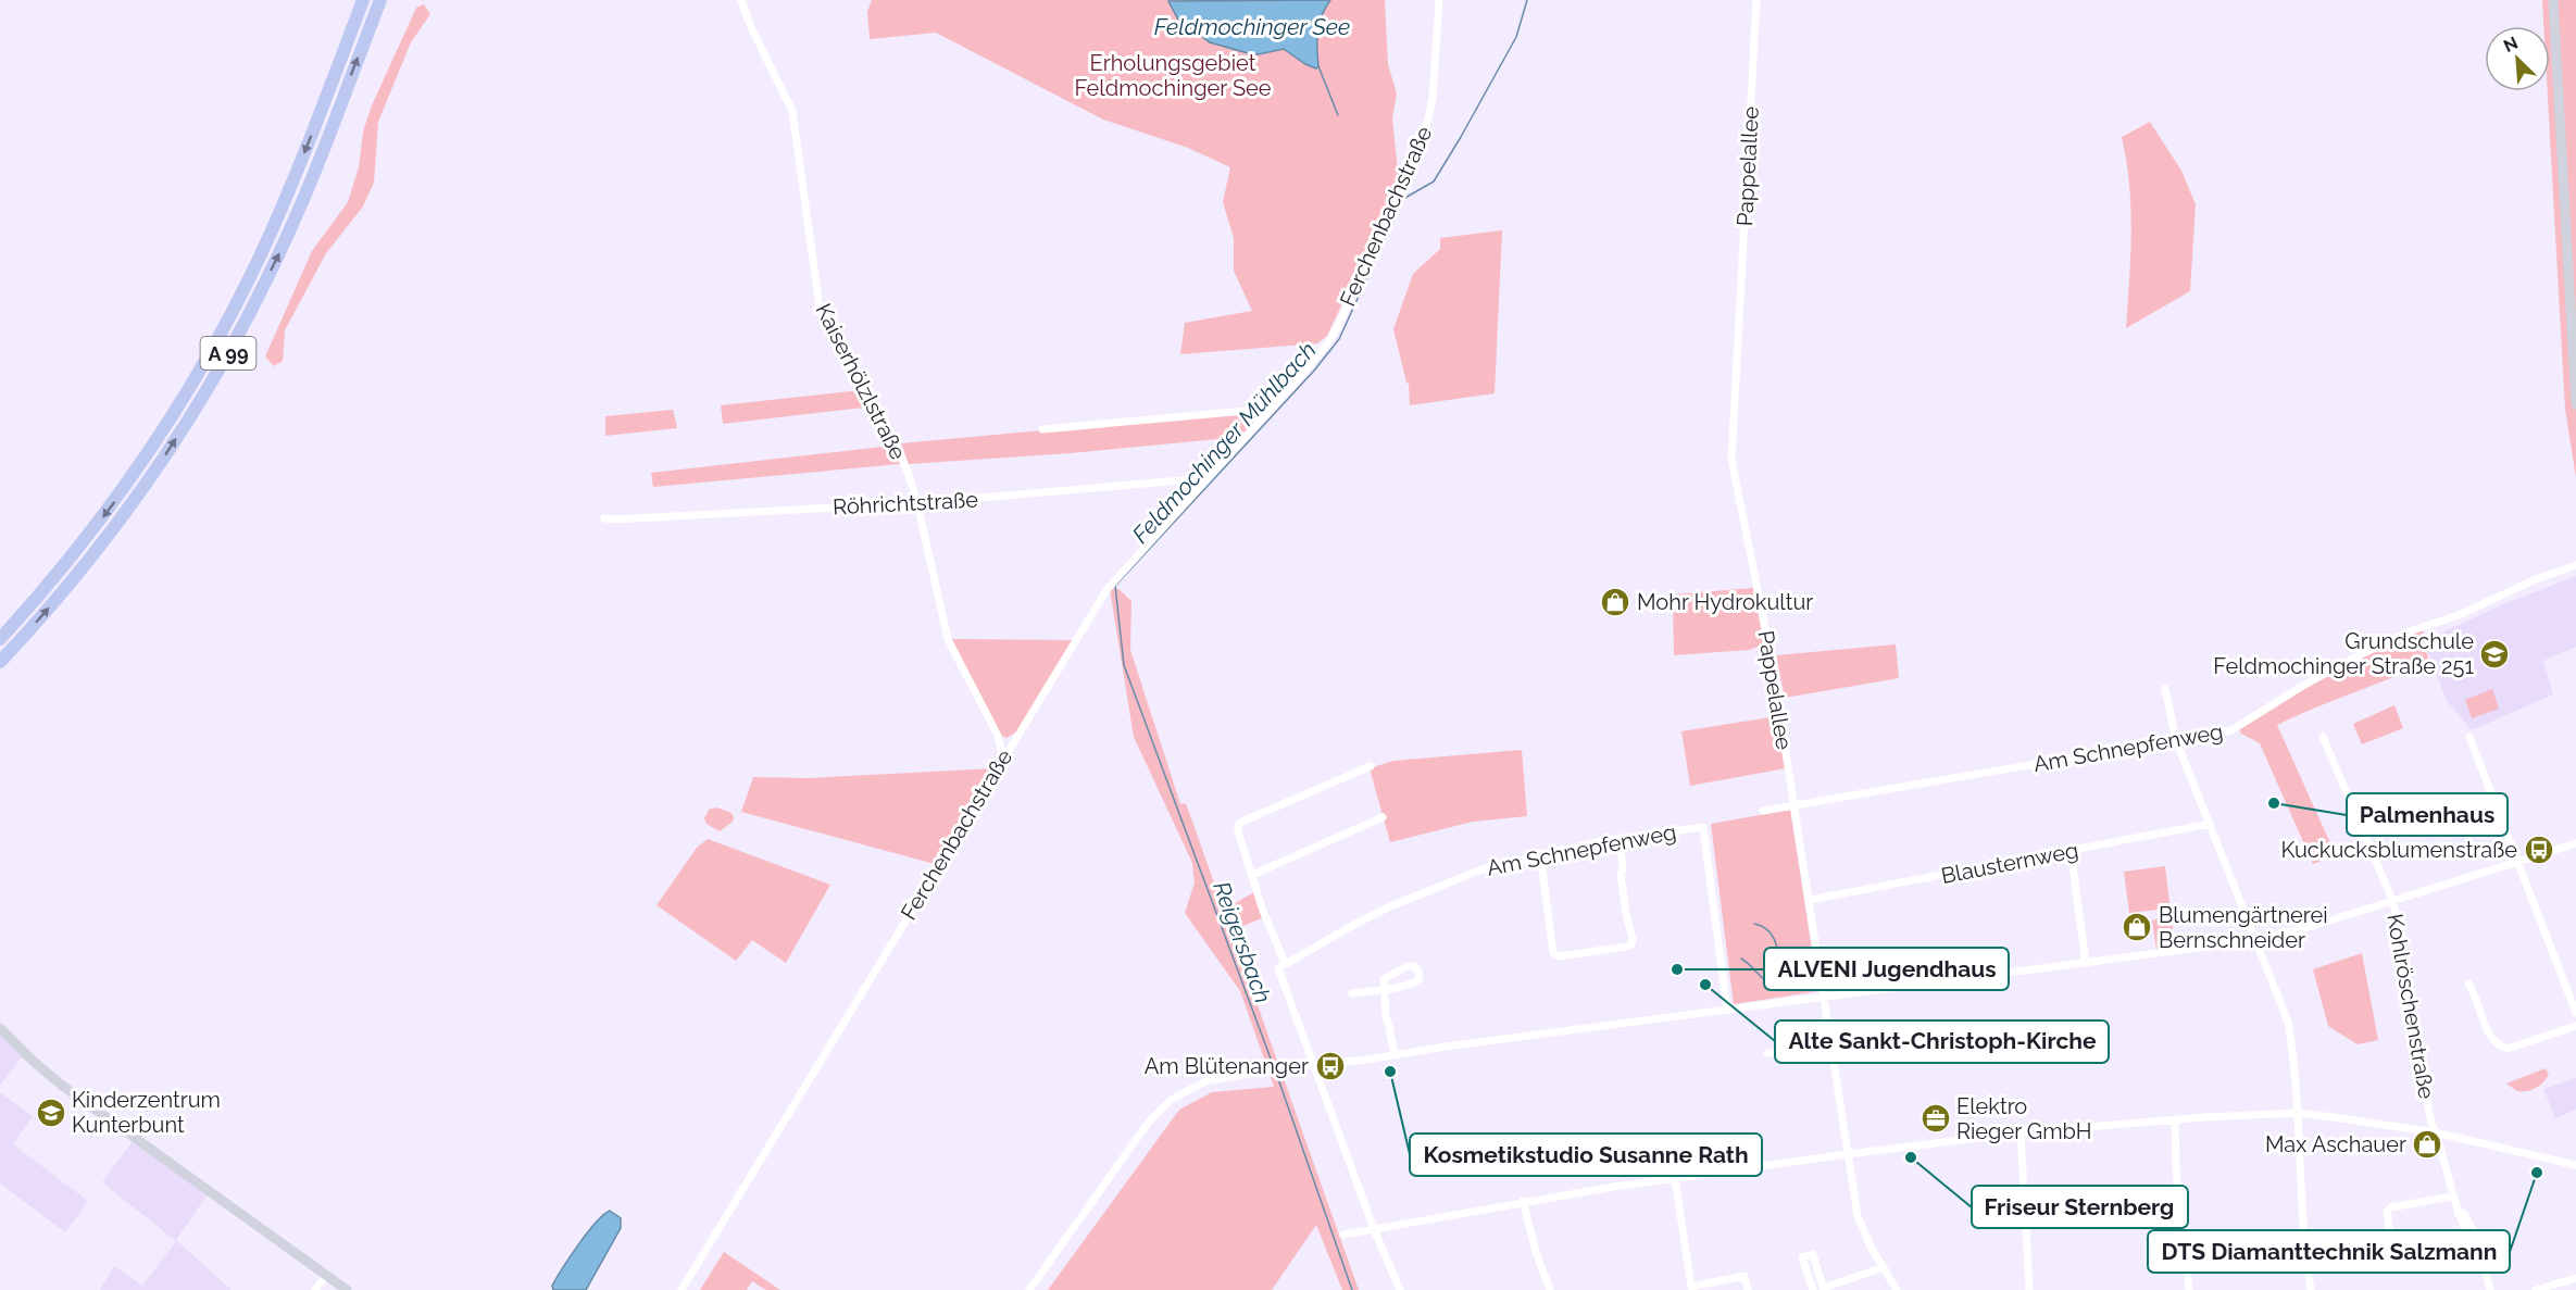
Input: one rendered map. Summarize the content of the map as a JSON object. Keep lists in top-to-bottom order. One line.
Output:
{"streets":{"highway":["A 99"],"street":["Pappelallee","Ferchenbachstraße","Kaiserhölzlstraße","Röhrichtstraße","Am Schnepfenweg","Blausternweg","Kohlröschenstraße"]},"crossings":[["Pappelallee","Am Schnepfenweg"],["Pappelallee","Blausternweg"],["Ferchenbachstraße","Kaiserhölzlstraße"],["Ferchenbachstraße","Röhrichtstraße"],["Kaiserhölzlstraße","Röhrichtstraße"]],"water":["Feldmochinger See","Feldmochinger Mühlbach","Reigersbach"],"parks":["Erholungsgebiet Feldmochinger See"],"places":{"shop":["Mohr Hydrokultur","Blumengärtnerei Bernschneider","Max Aschauer"],"school or university":["Grundschule Feldmochinger Straße 251","Kinderzentrum Kunterbunt"],"other":["Palmenhaus","ALVENI Jugendhaus","Alte Sankt-Christoph-Kirche","Kosmetikstudio Susanne Rath","Friseur Sternberg","DTS Diamanttechnik Salzmann"],"bus stop":["Kuckucksblumenstraße","Am Blütenanger"],"office":["Elektro Rieger GmbH"]},"north":"top left"}
